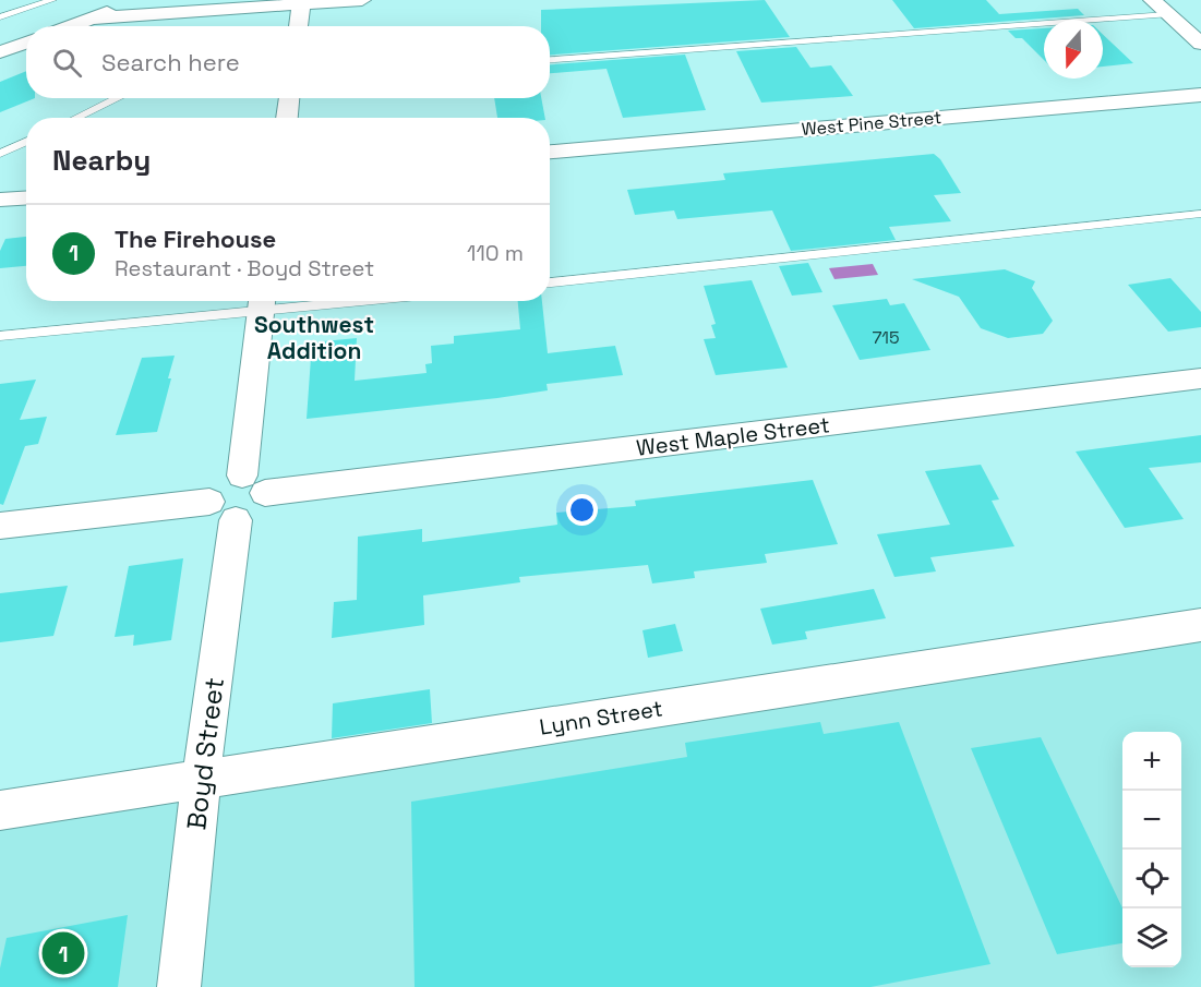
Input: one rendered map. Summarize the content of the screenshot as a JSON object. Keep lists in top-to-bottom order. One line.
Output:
{"streets":{"street":["West Pine Street","West Maple Street","Lynn Street","Boyd Street"]},"crossings":[["Lynn Street","Boyd Street"]],"districts":["Southwest Addition"],"house_numbers":["715"],"north":"bottom","page":{"search":"Search here","heading":"Nearby","list":[{"mark":"1","name":"The Firehouse","note":"Restaurant · Boyd Street","value":"110 m"}],"map_buttons":["+","−"],"pins":"1"}}
